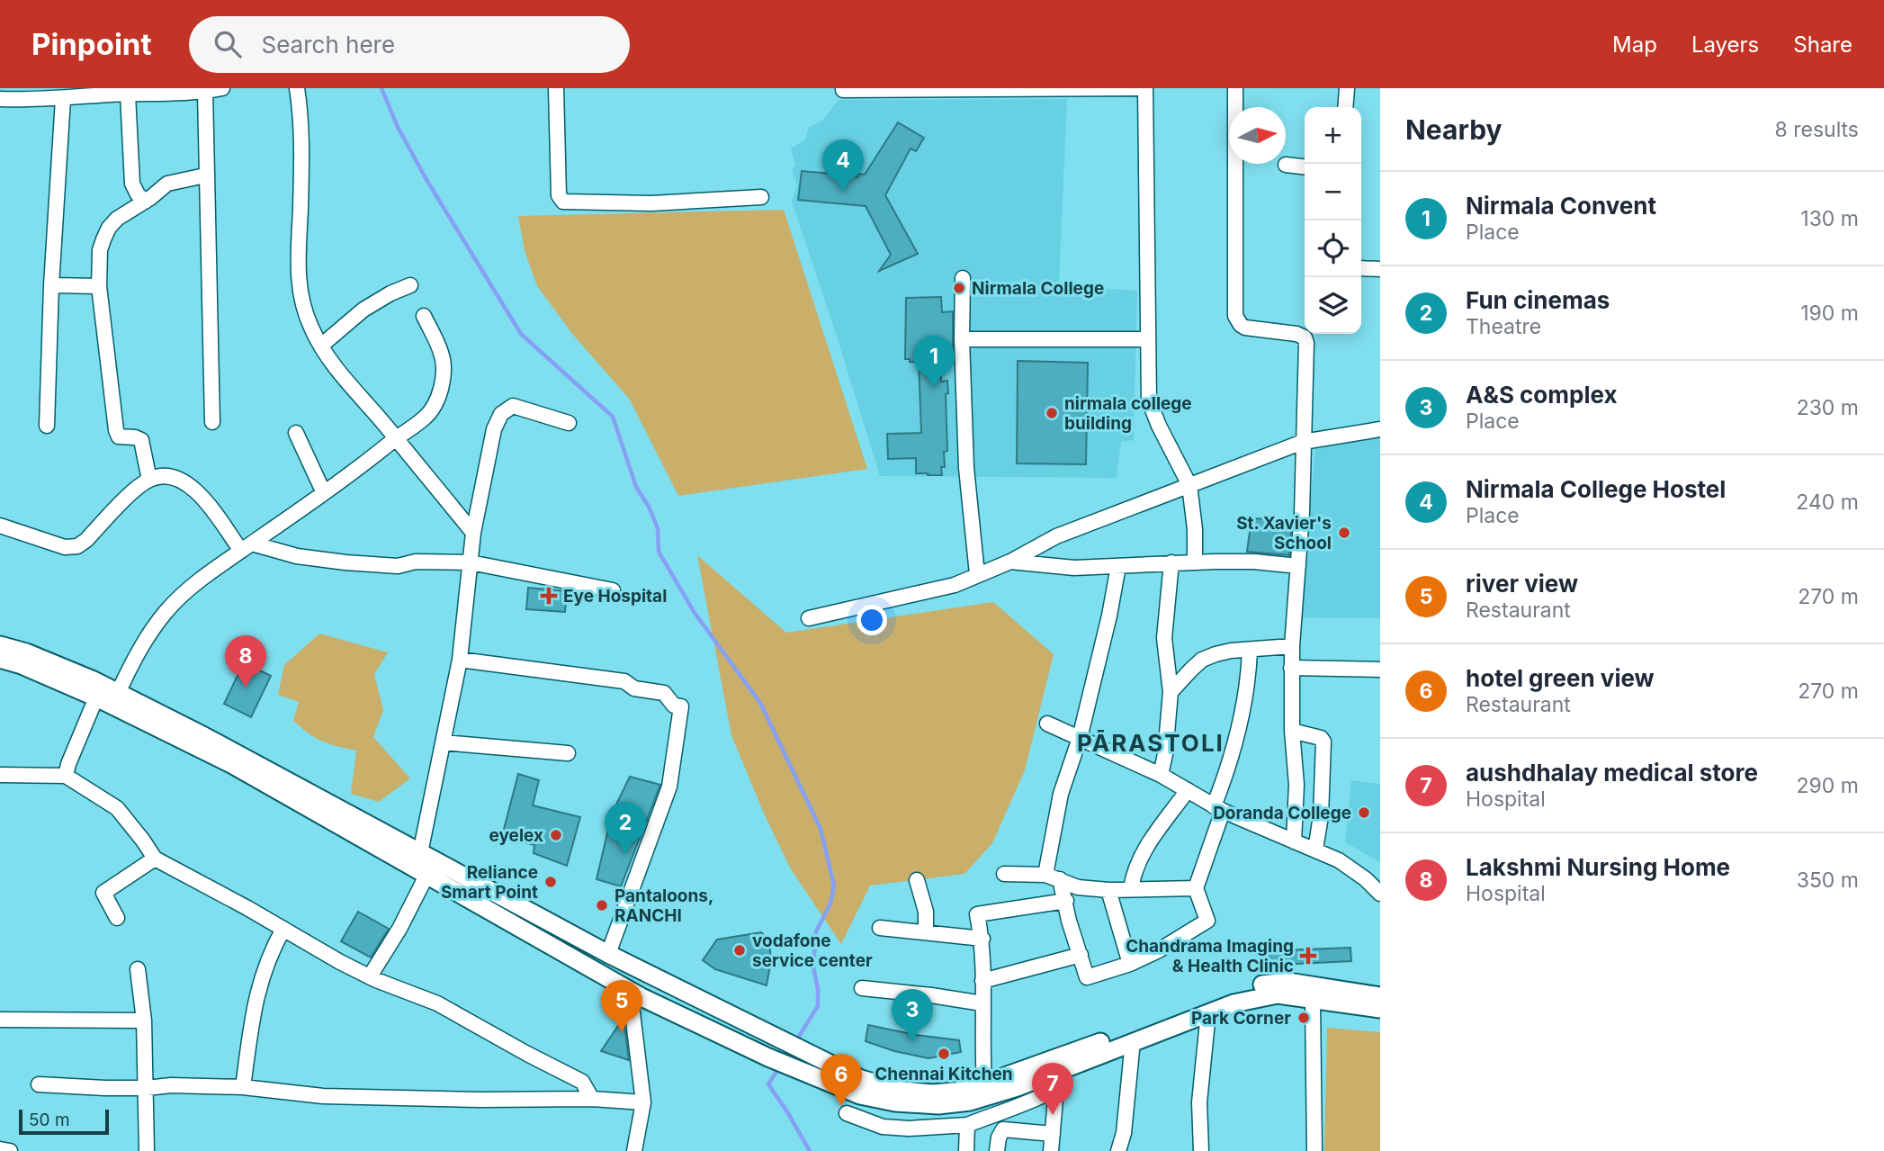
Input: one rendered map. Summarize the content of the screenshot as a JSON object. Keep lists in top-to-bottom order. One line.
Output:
{"districts":["PĀRASTOLI"],"places":{"other":["Nirmala College","nirmala college building","St. Xavier's School","Doranda College","eyelex","Reliance Smart Point","Pantaloons, RANCHI","vodafone service center","Park Corner","Chennai Kitchen"],"health":["Eye Hospital","Chandrama Imaging & Health Clinic"]},"scale_bar":"50 m","north":"right","page":{"header":"Pinpoint","search":"Search here","nav":["Map","Layers","Share"],"heading":["Nearby","8 results"],"map_buttons":["+","−"],"pins":["4","1","8","2","5","3","6","7"],"list":[{"mark":"1","name":"Nirmala Convent","note":"Place","value":"130 m"},{"mark":"2","name":"Fun cinemas","note":"Theatre","value":"190 m"},{"mark":"3","name":"A&S complex","note":"Place","value":"230 m"},{"mark":"4","name":"Nirmala College Hostel","note":"Place","value":"240 m"},{"mark":"5","name":"river view","note":"Restaurant","value":"270 m"},{"mark":"6","name":"hotel green view","note":"Restaurant","value":"270 m"},{"mark":"7","name":"aushdhalay medical store","note":"Hospital","value":"290 m"},{"mark":"8","name":"Lakshmi Nursing Home","note":"Hospital","value":"350 m"}],"scale":"50 m"}}
